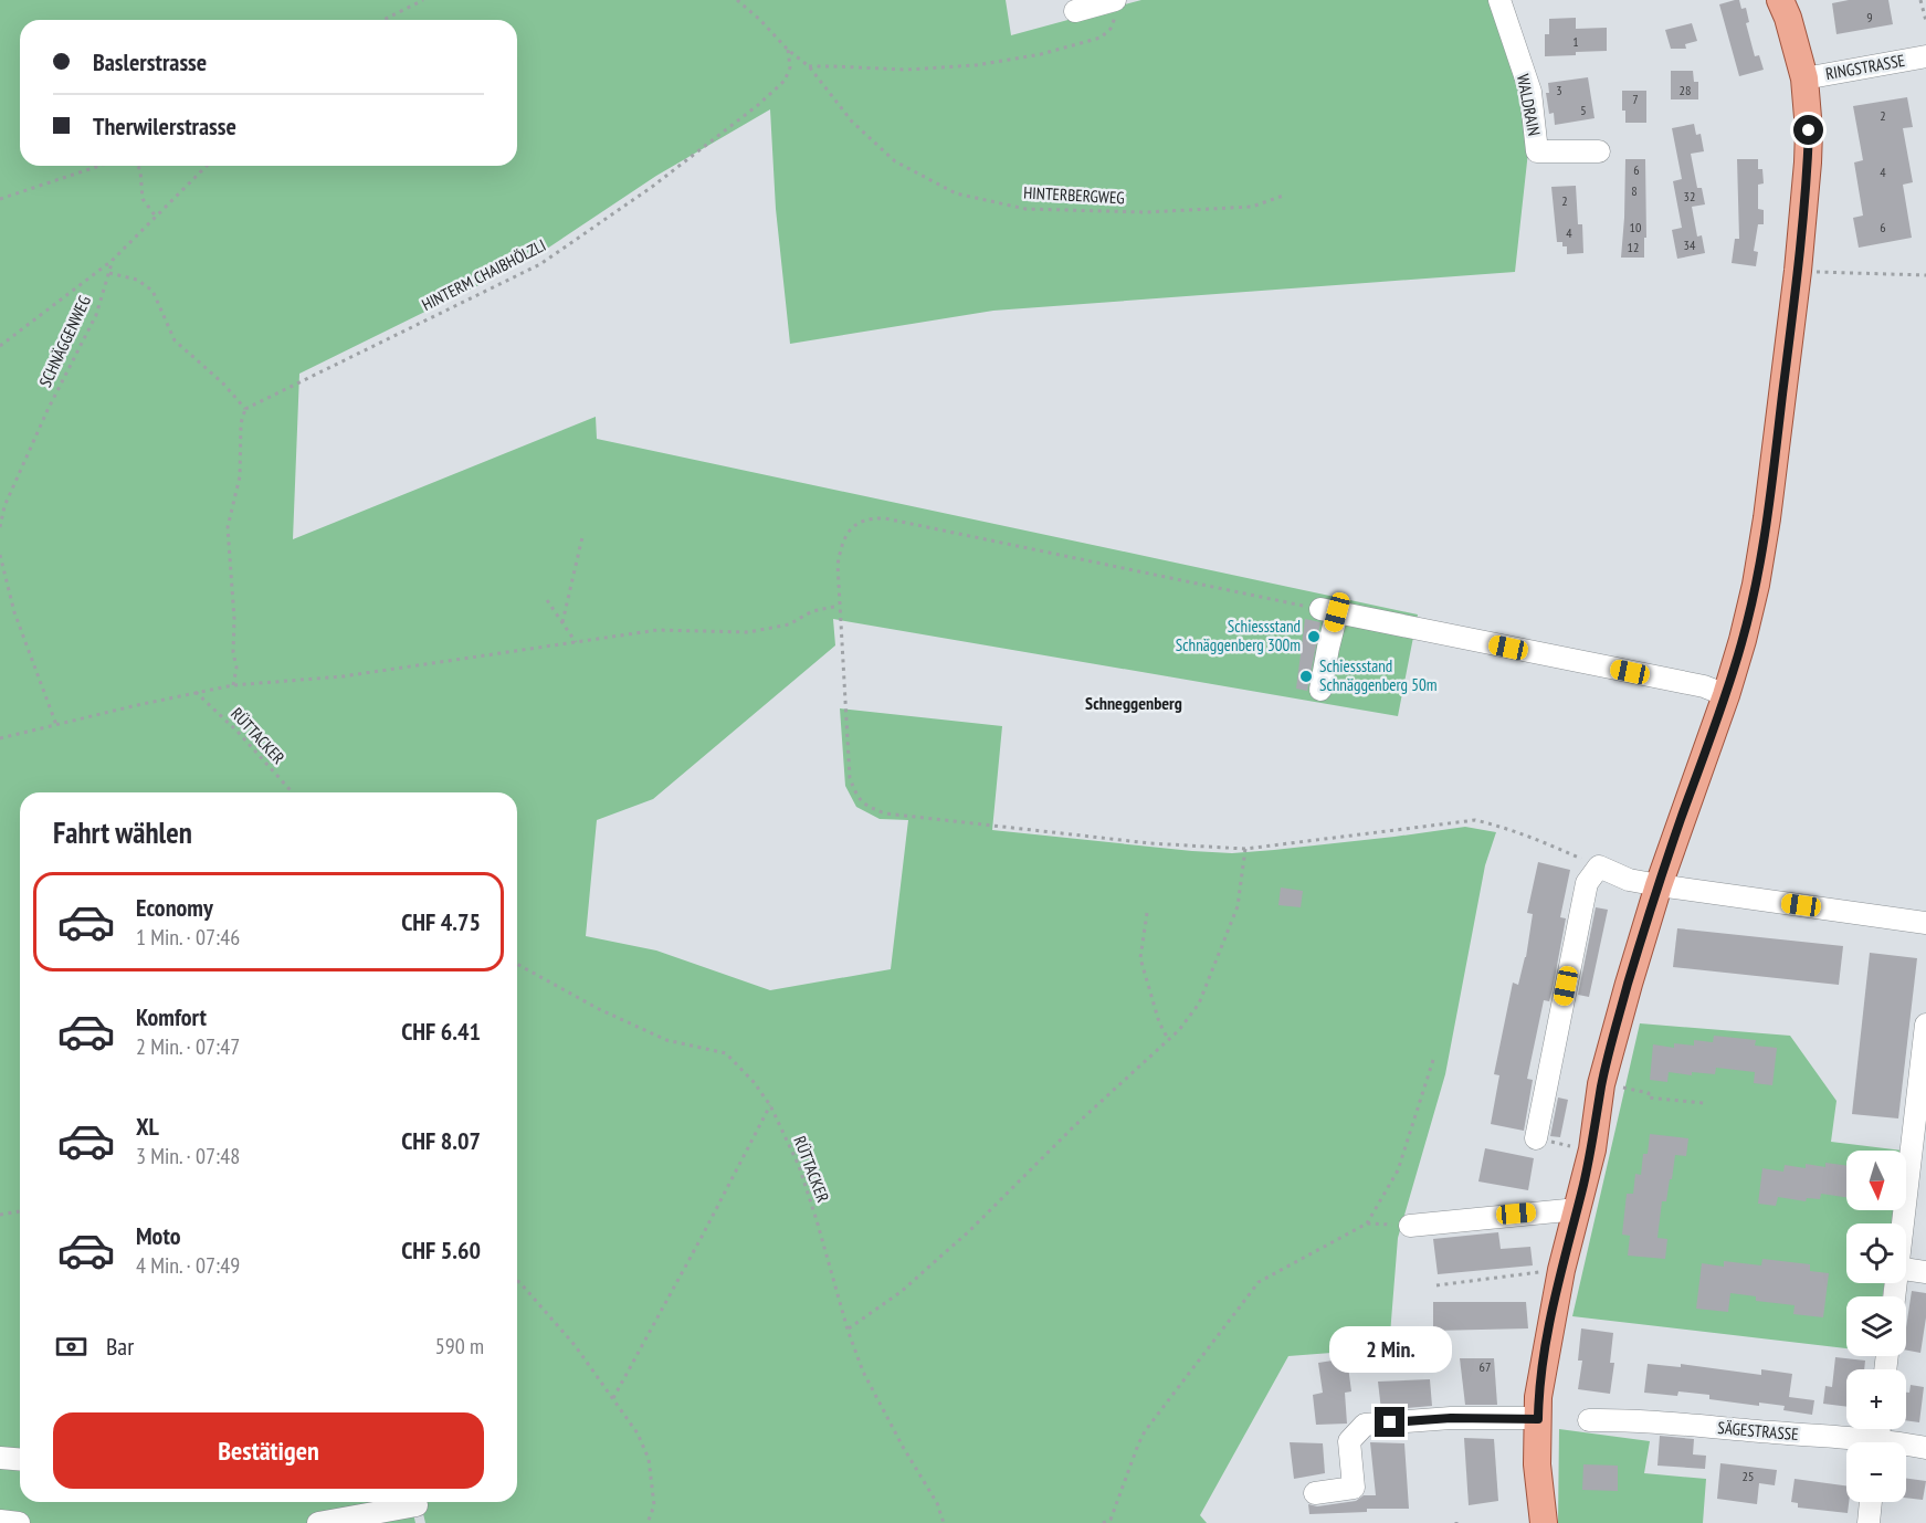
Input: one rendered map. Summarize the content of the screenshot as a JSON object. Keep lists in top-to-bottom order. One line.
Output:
{"streets":{"street":["RINGSTRASSE","WALDRAIN","SÄGESTRASSE"],"path":["HINTERBERGWEG","HINTERM CHAIBHÖLZLI","SCHNÄGGENWEG","RÜTTACKER"]},"crossings":[["HINTERBERGWEG","HINTERM CHAIBHÖLZLI"]],"districts":["Schneggenberg"],"places":["Schiessstand Schnäggenberg 300m","Schiessstand Schnäggenberg 50m"],"house_numbers":["9","1","3","28","7","5","2","6","4","8","32","2","10","6","4","34","12","67","25"],"north":"bottom","page":{"banner":["Baslerstrasse","Therwilerstrasse"],"heading":"Fahrt wählen","list":[{"name":"Economy","note":"1 Min. · 07:46","value":"CHF 4.75"},{"name":"Komfort","note":"2 Min. · 07:47","value":"CHF 6.41"},{"name":"XL","note":"3 Min. · 07:48","value":"CHF 8.07"},{"name":"Moto","note":"4 Min. · 07:49","value":"CHF 5.60"}],"map_buttons":["+","−"],"pay":["Bar","590 m"],"bubble":"2 Min.","buttons":"Bestätigen"}}
